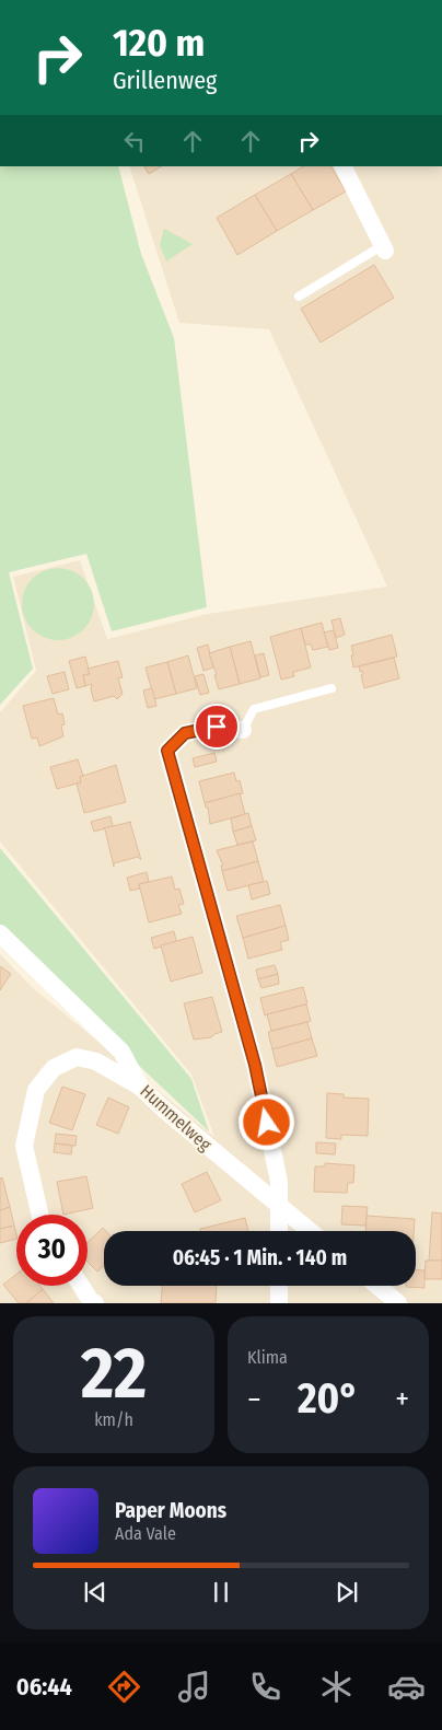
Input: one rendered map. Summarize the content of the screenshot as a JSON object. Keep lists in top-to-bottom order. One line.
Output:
{"streets":{"street":["Hummelweg"]},"page":{"turn":["120 m","Grillenweg"],"limit":"30","trip":"06:45 · 1 Min. · 140 m","tile":[["22","km/h"],"Klima"],"heat":["−","20°","+"],"song":["Paper Moons","Ada Vale"],"tabs":"06:44"}}
